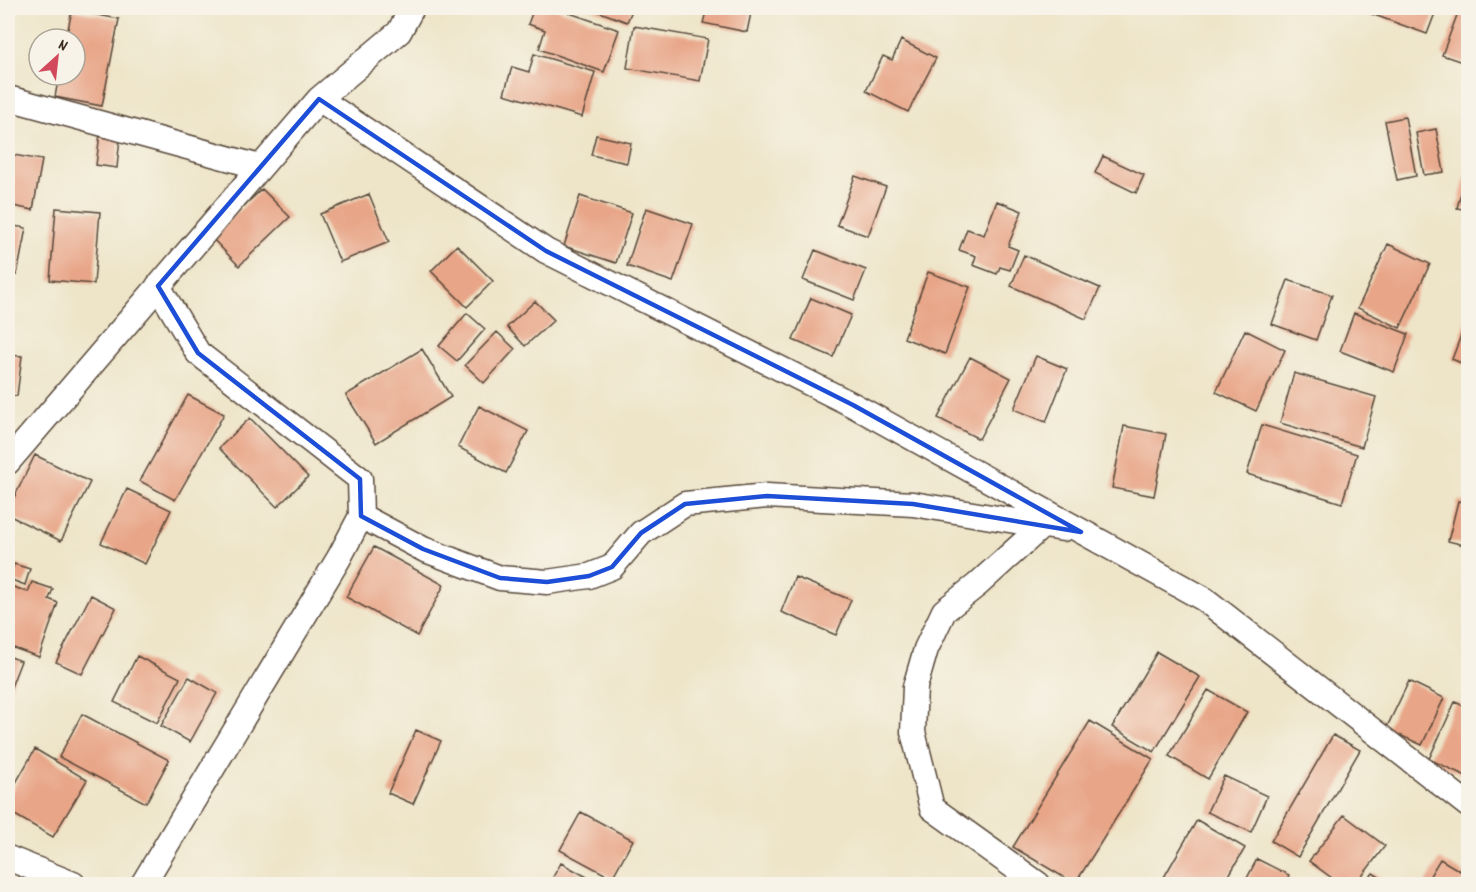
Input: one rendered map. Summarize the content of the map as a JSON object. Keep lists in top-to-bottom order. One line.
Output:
{"north":"top right"}
